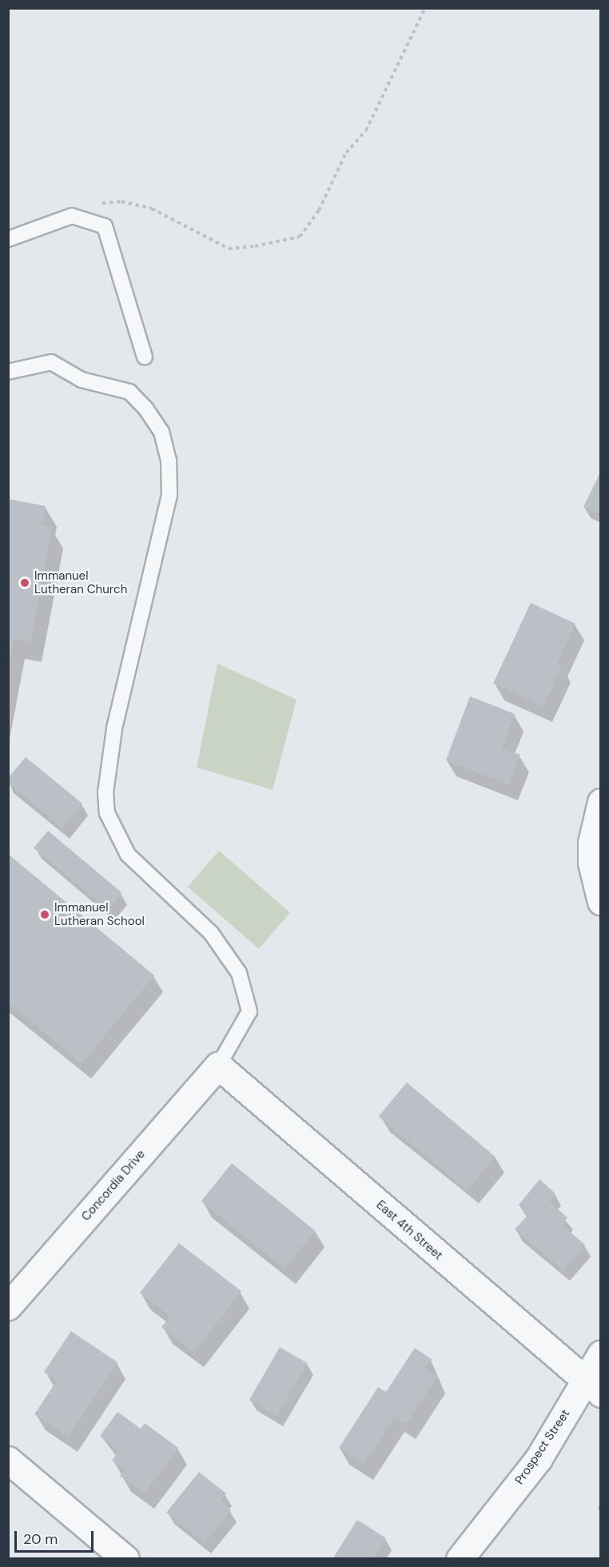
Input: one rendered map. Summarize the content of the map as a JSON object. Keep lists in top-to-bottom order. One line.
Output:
{"streets":{"street":["Concordia Drive","East 4th Street","Prospect Street"]},"crossings":[["Concordia Drive","East 4th Street"],["East 4th Street","Prospect Street"]],"places":["Immanuel Lutheran Church","Immanuel Lutheran School"],"scale_bar":"20 m"}
